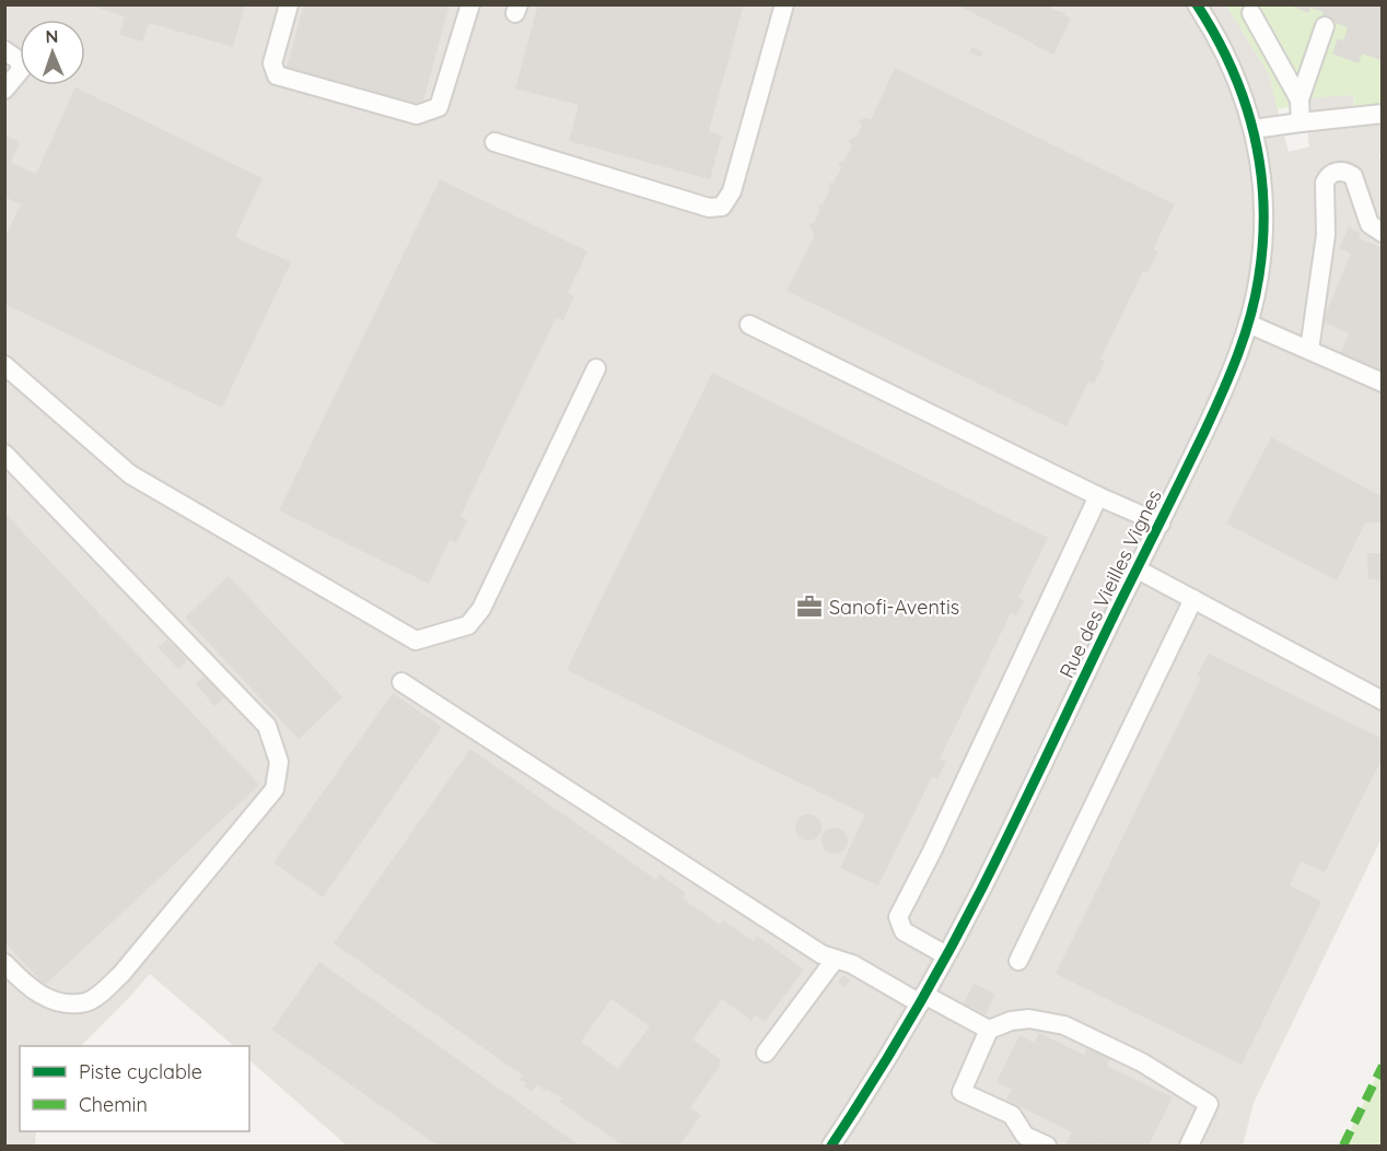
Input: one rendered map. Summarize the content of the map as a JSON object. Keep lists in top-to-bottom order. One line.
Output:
{"streets":{"street":["Rue des Vieilles Vignes"]},"places":{"office":["Sanofi-Aventis"]},"legend":["Piste cyclable","Chemin"],"north":"top"}
